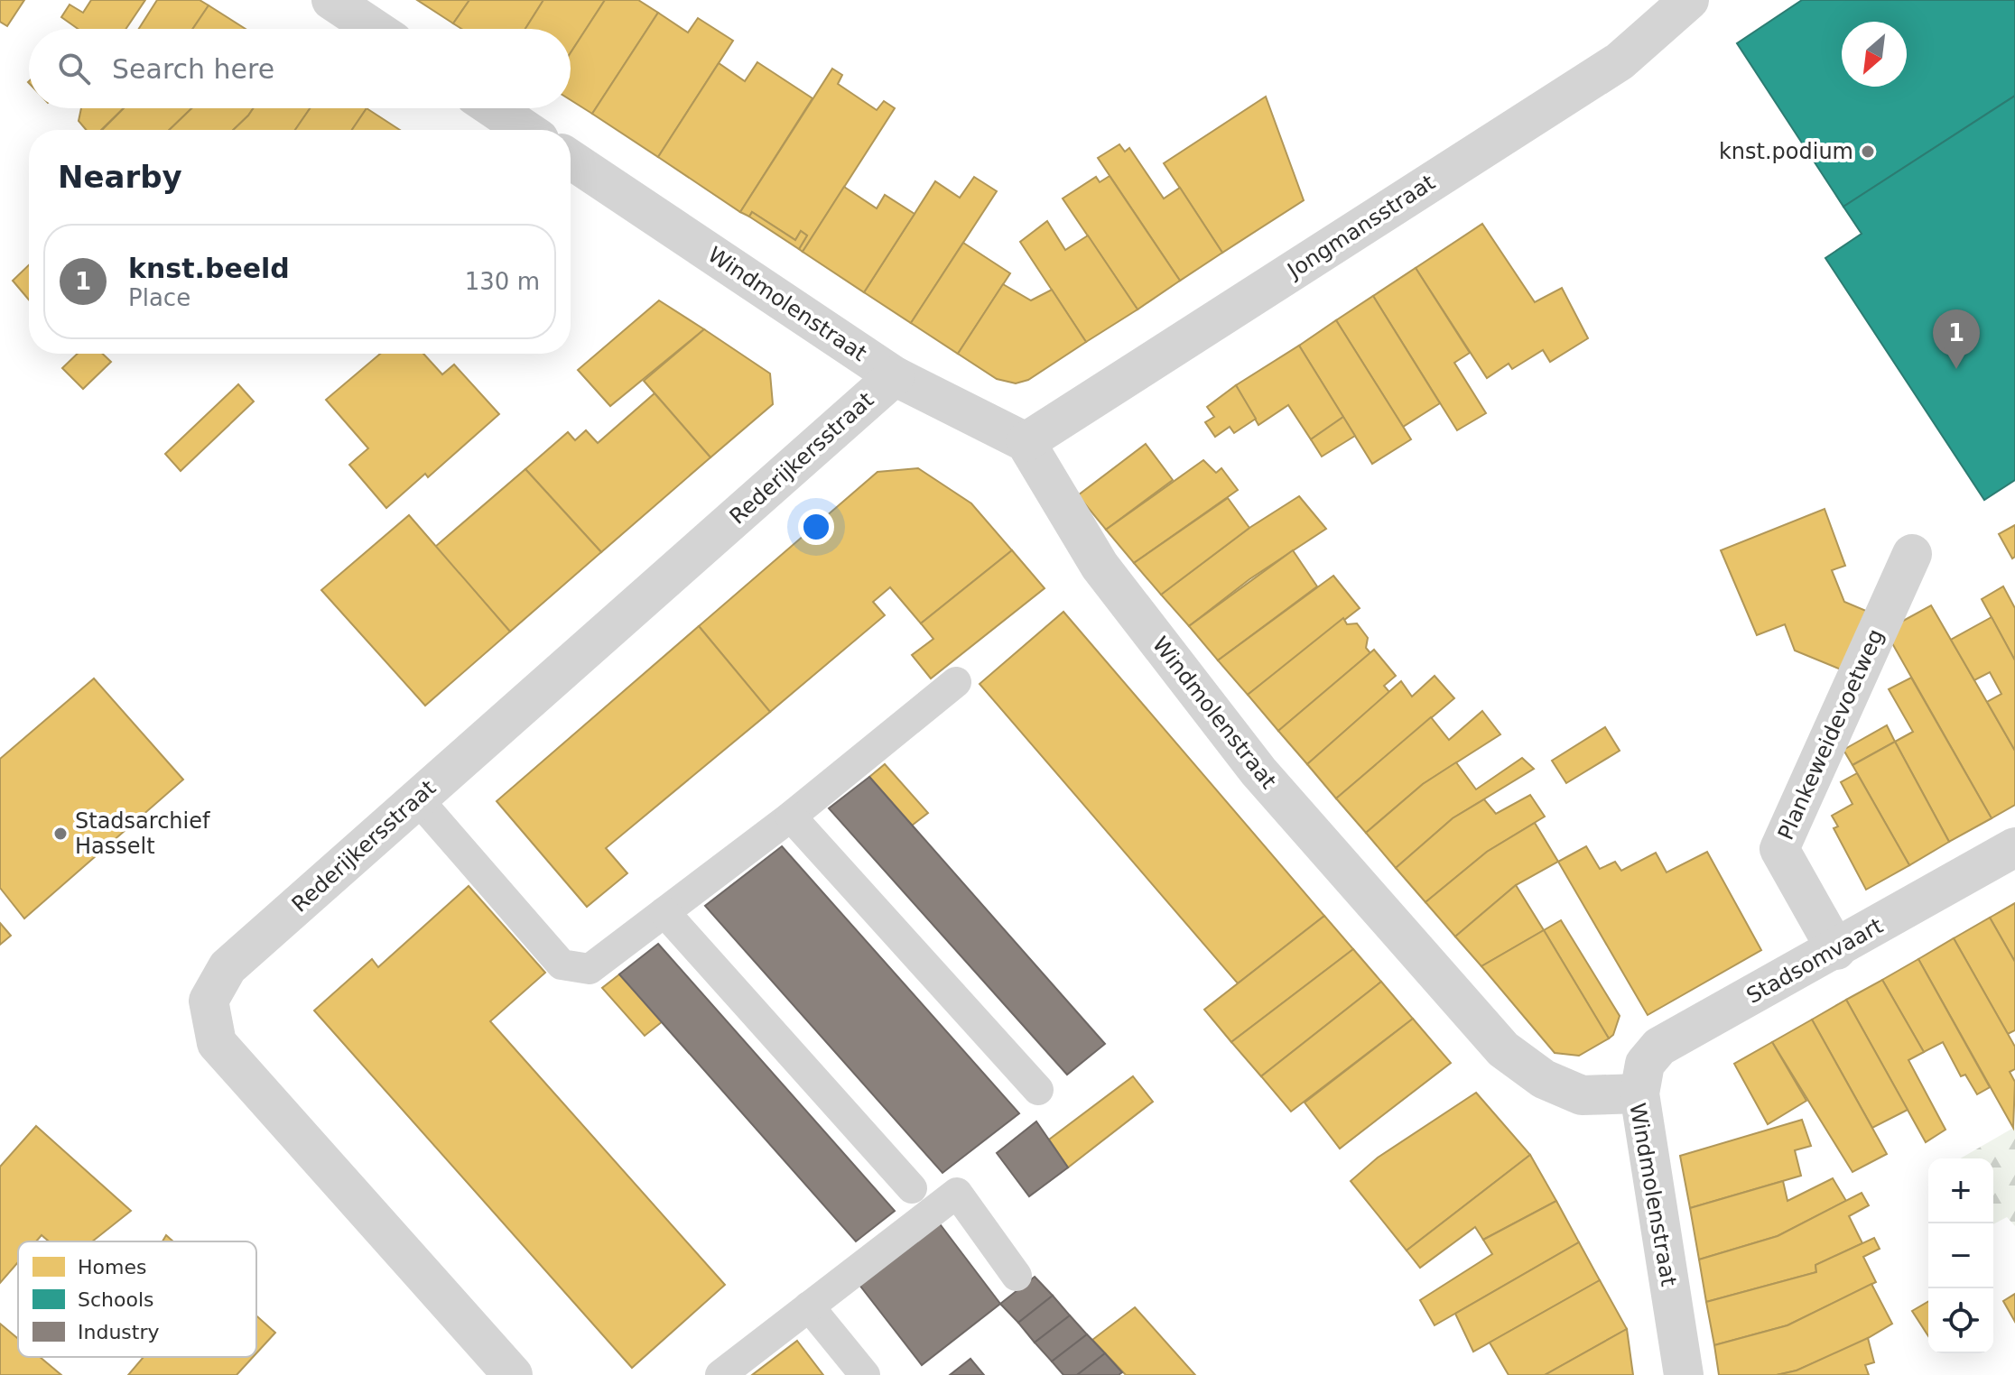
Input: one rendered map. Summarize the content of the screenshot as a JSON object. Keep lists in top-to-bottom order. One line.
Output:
{"streets":{"street":["Jongmansstraat","Windmolenstraat","Rederijkersstraat","Plankeweidevoetweg","Stadsomvaart"]},"crossings":[["Jongmansstraat","Windmolenstraat"],["Windmolenstraat","Rederijkersstraat"],["Windmolenstraat","Stadsomvaart"],["Plankeweidevoetweg","Stadsomvaart"]],"places":["knst.podium","Stadsarchief Hasselt"],"legend":["Homes","Schools","Industry"],"north":"bottom left","page":{"search":"Search here","heading":"Nearby","list":[{"mark":"1","name":"knst.beeld","note":"Place","value":"130 m"}],"pins":"1","map_buttons":["+","−"]}}
